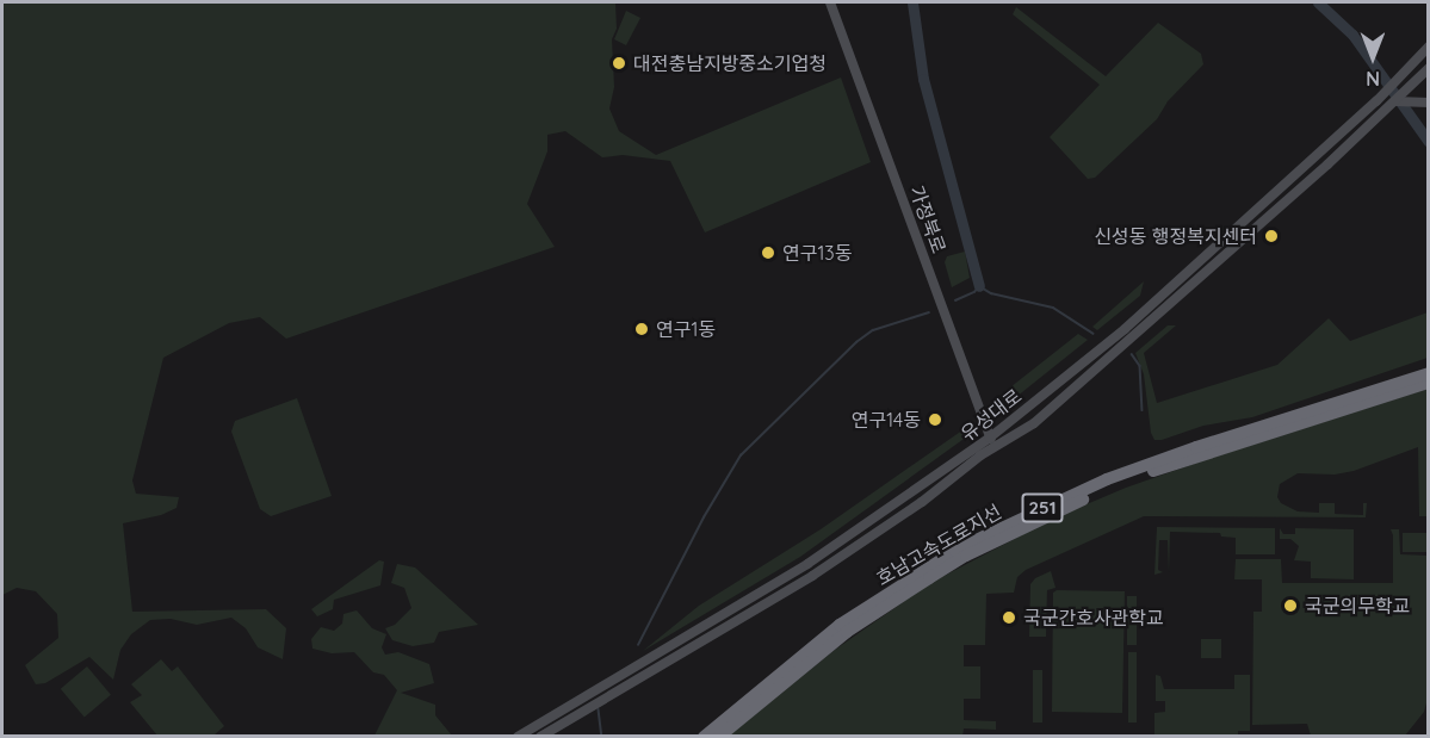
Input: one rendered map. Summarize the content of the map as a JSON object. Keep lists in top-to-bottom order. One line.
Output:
{"streets":{"highway":["251","호남고속도로지선"],"main road":["가정북로","유성대로"]},"crossings":[["가정북로","유성대로"]],"places":["대전충남지방중소기업청","신성동 행정복지센터","연구13동","연구1동","연구14동","국군의무학교","국군간호사관학교"],"north":"bottom"}
